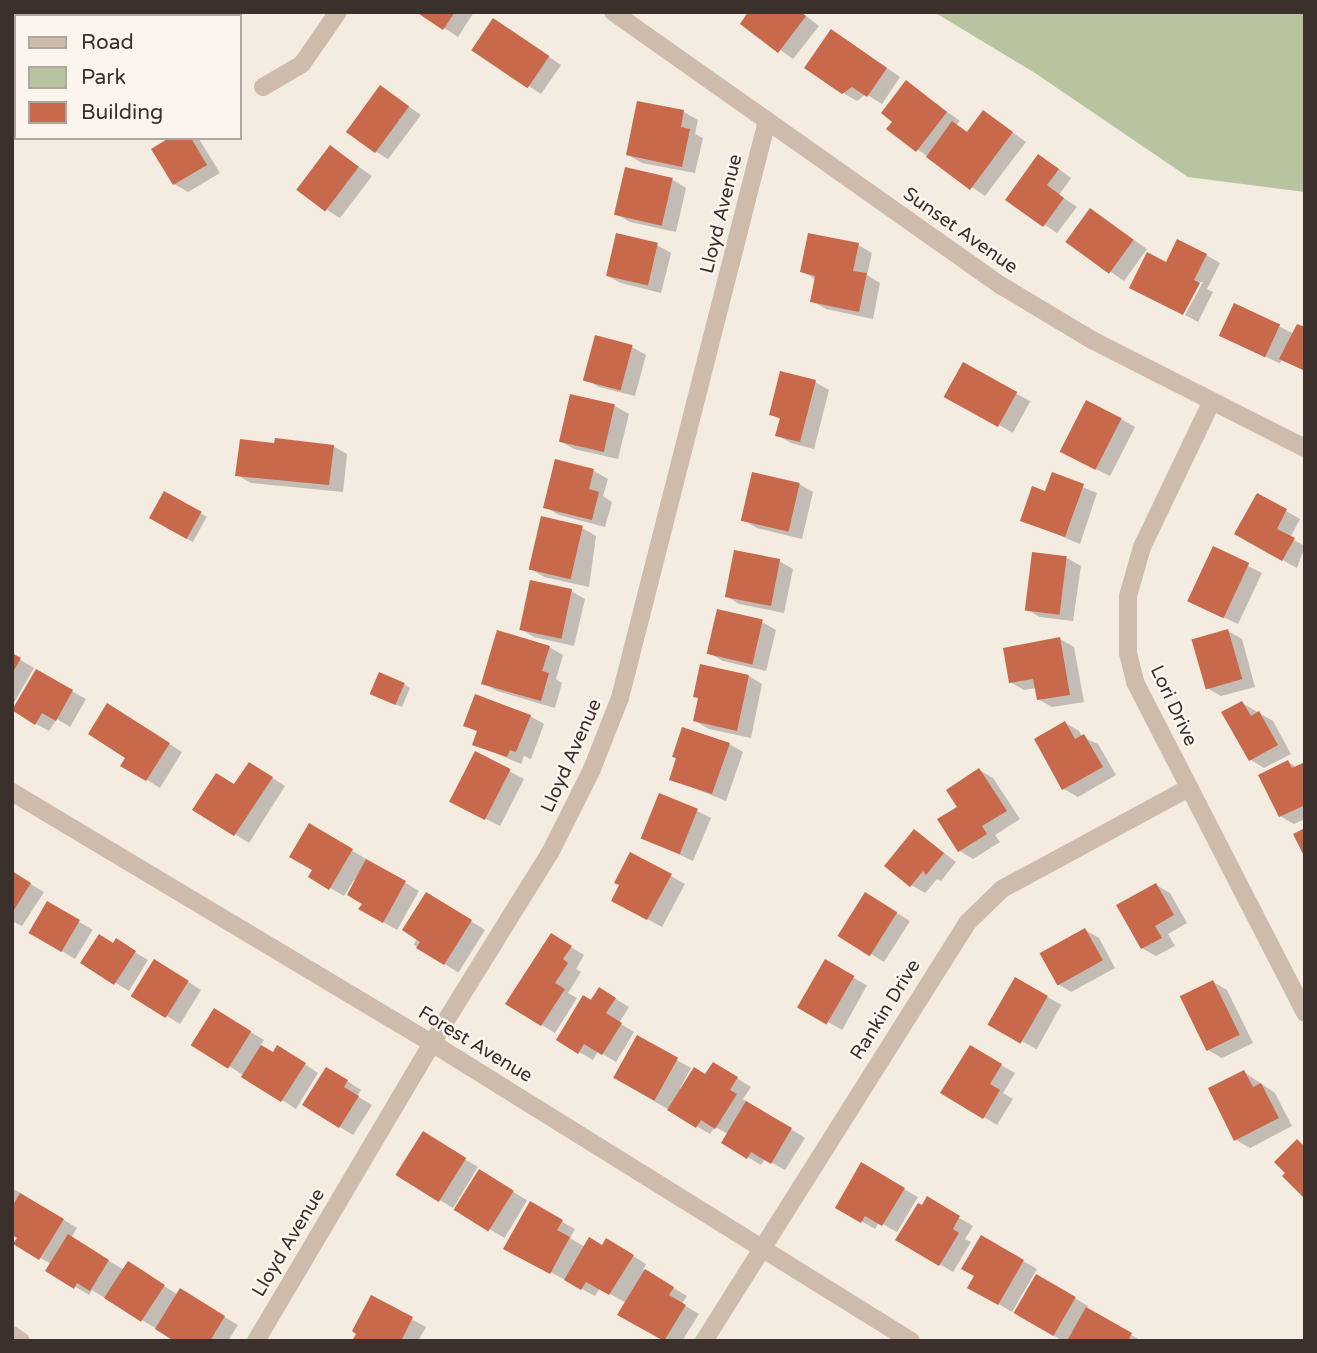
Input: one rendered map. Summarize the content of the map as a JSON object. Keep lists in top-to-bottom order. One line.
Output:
{"streets":{"street":["Lloyd Avenue","Sunset Avenue","Lori Drive","Rankin Drive","Forest Avenue"]},"crossings":[["Lloyd Avenue","Sunset Avenue"],["Lloyd Avenue","Forest Avenue"],["Sunset Avenue","Lori Drive"],["Lori Drive","Rankin Drive"],["Rankin Drive","Forest Avenue"]],"legend":["Road","Park","Building"]}
